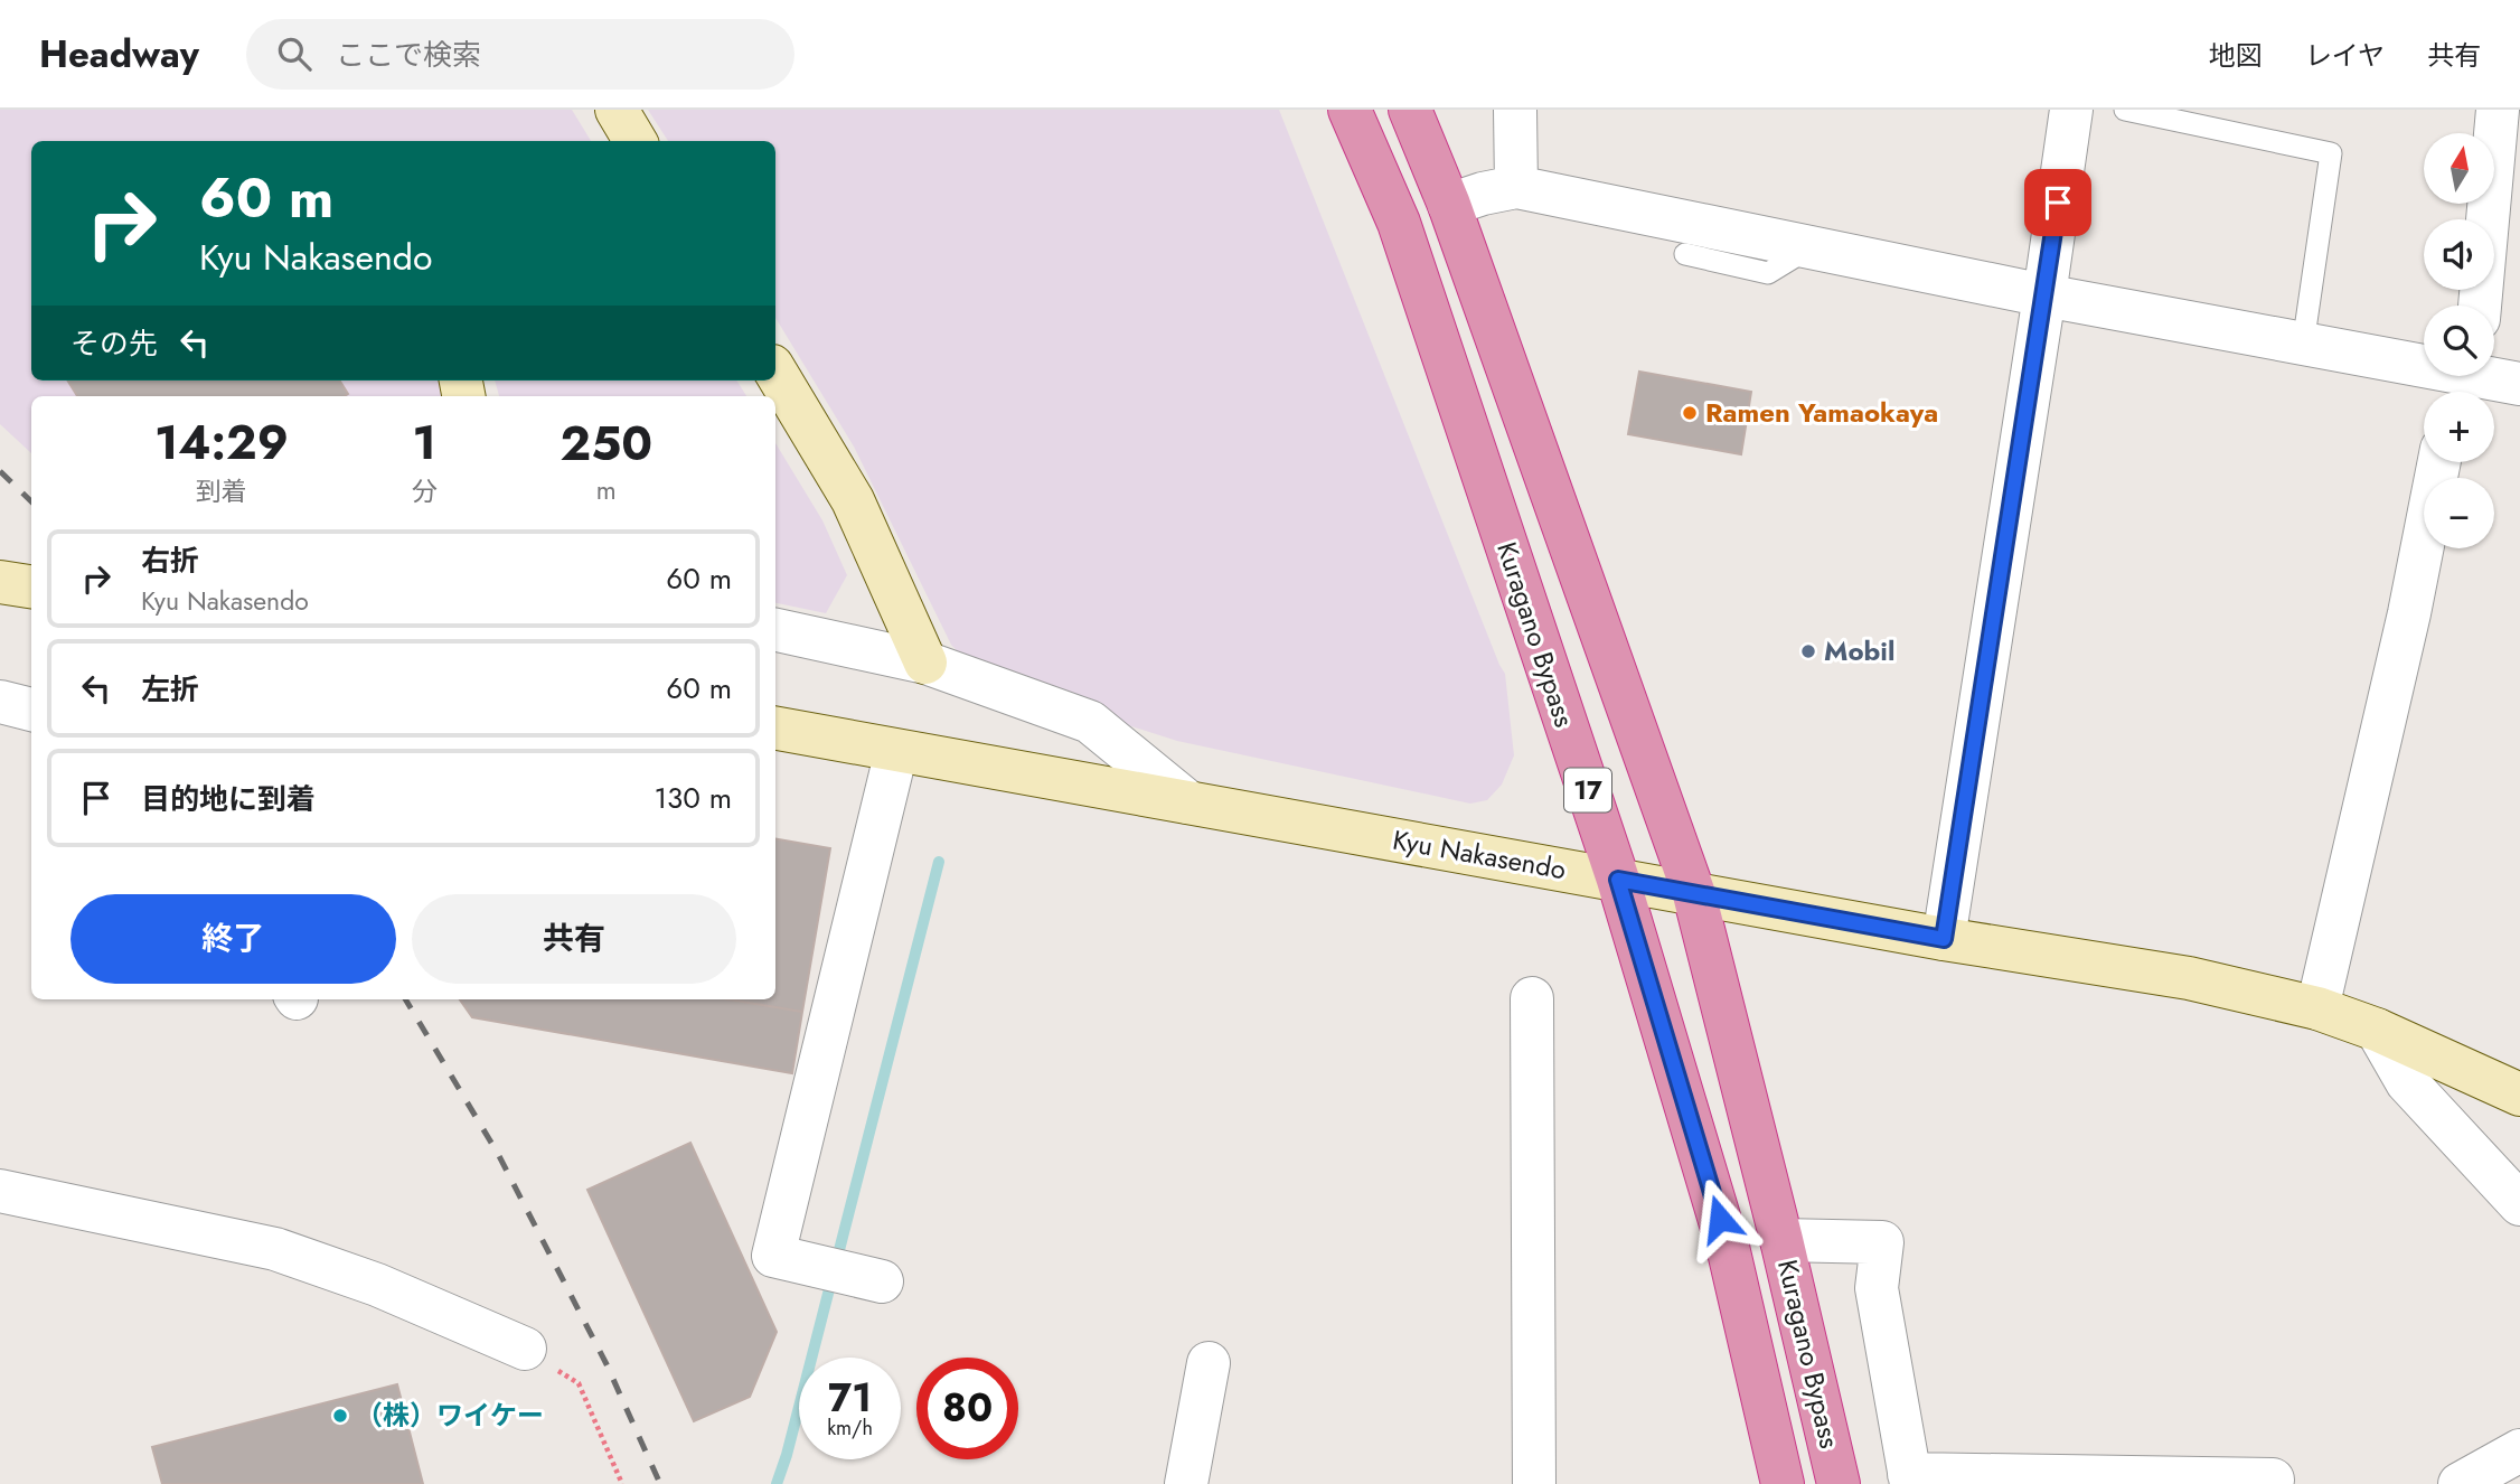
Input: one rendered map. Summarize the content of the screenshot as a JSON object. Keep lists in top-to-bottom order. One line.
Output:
{"streets":{"highway":["Kuragano Bypass","17"],"street":["Kyu Nakasendo"]},"crossings":[["Kuragano Bypass","Kyu Nakasendo"]],"places":["Ramen Yamaokaya","Mobil","（株）ワイケー"],"north":"top","page":{"header":"Headway","search":"ここで検索","nav":["地図","レイヤ","共有"],"map_buttons":["+","−"],"turn":["60 m","Kyu Nakasendo"],"then":"その先","eta":["14:29","到着","1","分","250","m"],"list":[{"name":"右折","note":"Kyu Nakasendo","value":"60 m"},{"name":"左折","value":"60 m"},{"name":"目的地に到着","value":"130 m"}],"buttons":["終了","共有"],"speed":"71 km/h","limit":"80"}}
